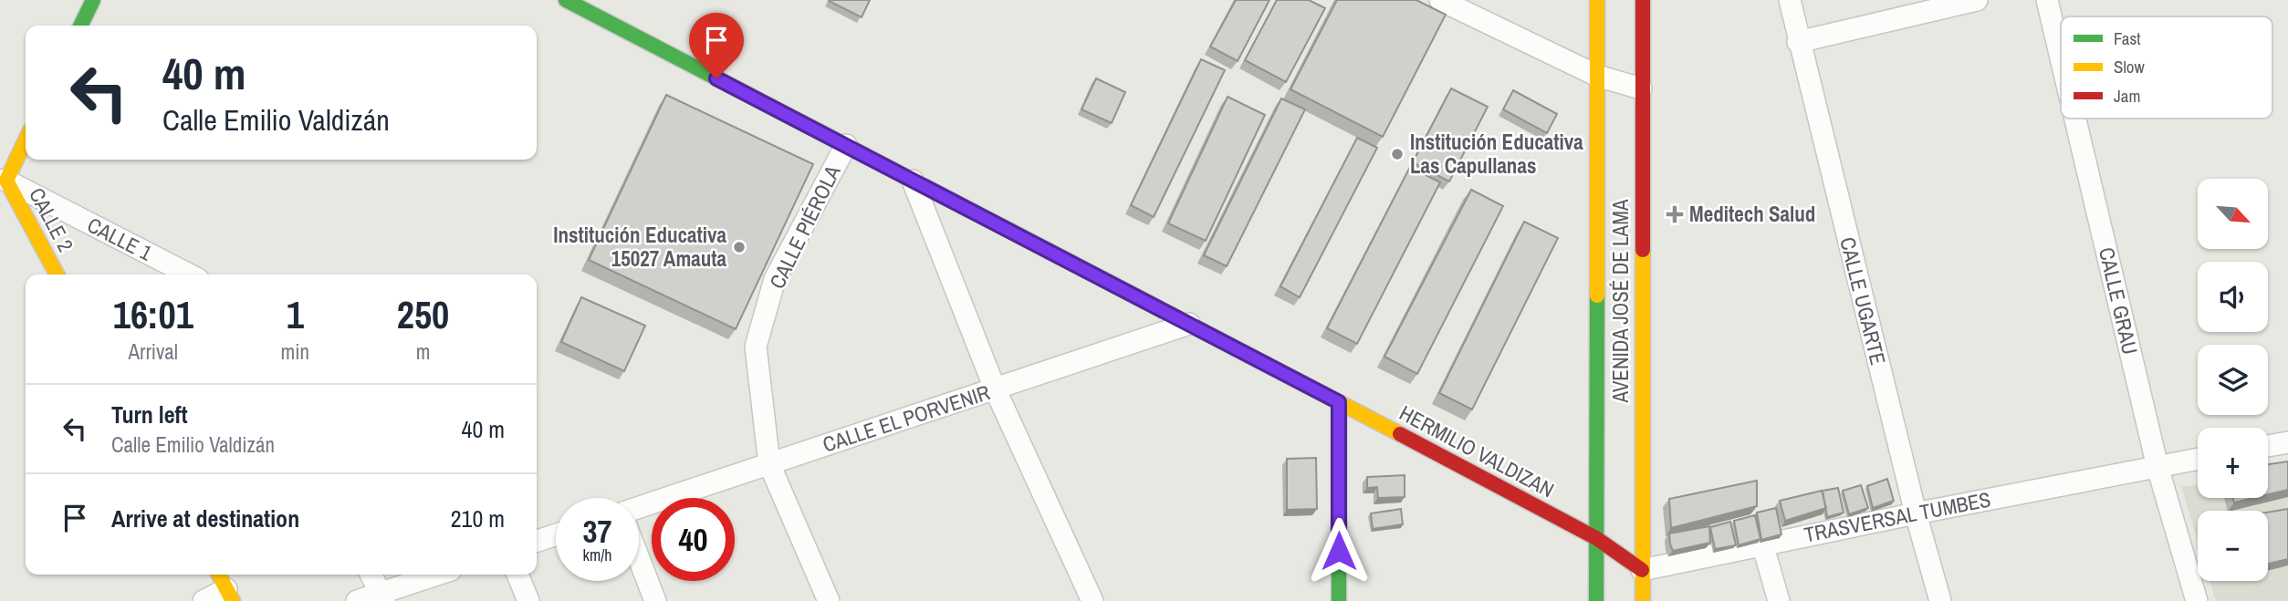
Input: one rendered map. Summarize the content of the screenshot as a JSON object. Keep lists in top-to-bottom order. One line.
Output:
{"streets":{"street":["CALLE 2","CALLE PIÉROLA","CALLE 1","AVENIDA JOSÉ DE LAMA","CALLE UGARTE","CALLE GRAU","CALLE EL PORVENIR","HERMILIO VALDIZAN","TRASVERSAL TUMBES"]},"crossings":[["CALLE 2","CALLE 1"],["CALLE PIÉROLA","CALLE EL PORVENIR"],["CALLE PIÉROLA","HERMILIO VALDIZAN"],["AVENIDA JOSÉ DE LAMA","HERMILIO VALDIZAN"],["AVENIDA JOSÉ DE LAMA","TRASVERSAL TUMBES"],["CALLE UGARTE","TRASVERSAL TUMBES"],["CALLE GRAU","TRASVERSAL TUMBES"],["CALLE EL PORVENIR","HERMILIO VALDIZAN"]],"places":{"other":["Institución Educativa Las Capullanas","Institución Educativa 15027 Amauta"],"health":["Meditech Salud"]},"legend":["Fast","Slow","Jam"],"north":"bottom right","page":{"turn":["40 m","Calle Emilio Valdizán"],"map_buttons":["+","−"],"eta":["16:01","Arrival","1","min","250","m"],"list":[{"name":"Turn left","note":"Calle Emilio Valdizán","value":"40 m"},{"name":"Arrive at destination","value":"210 m"}],"speed":"37 km/h","limit":"40"}}
